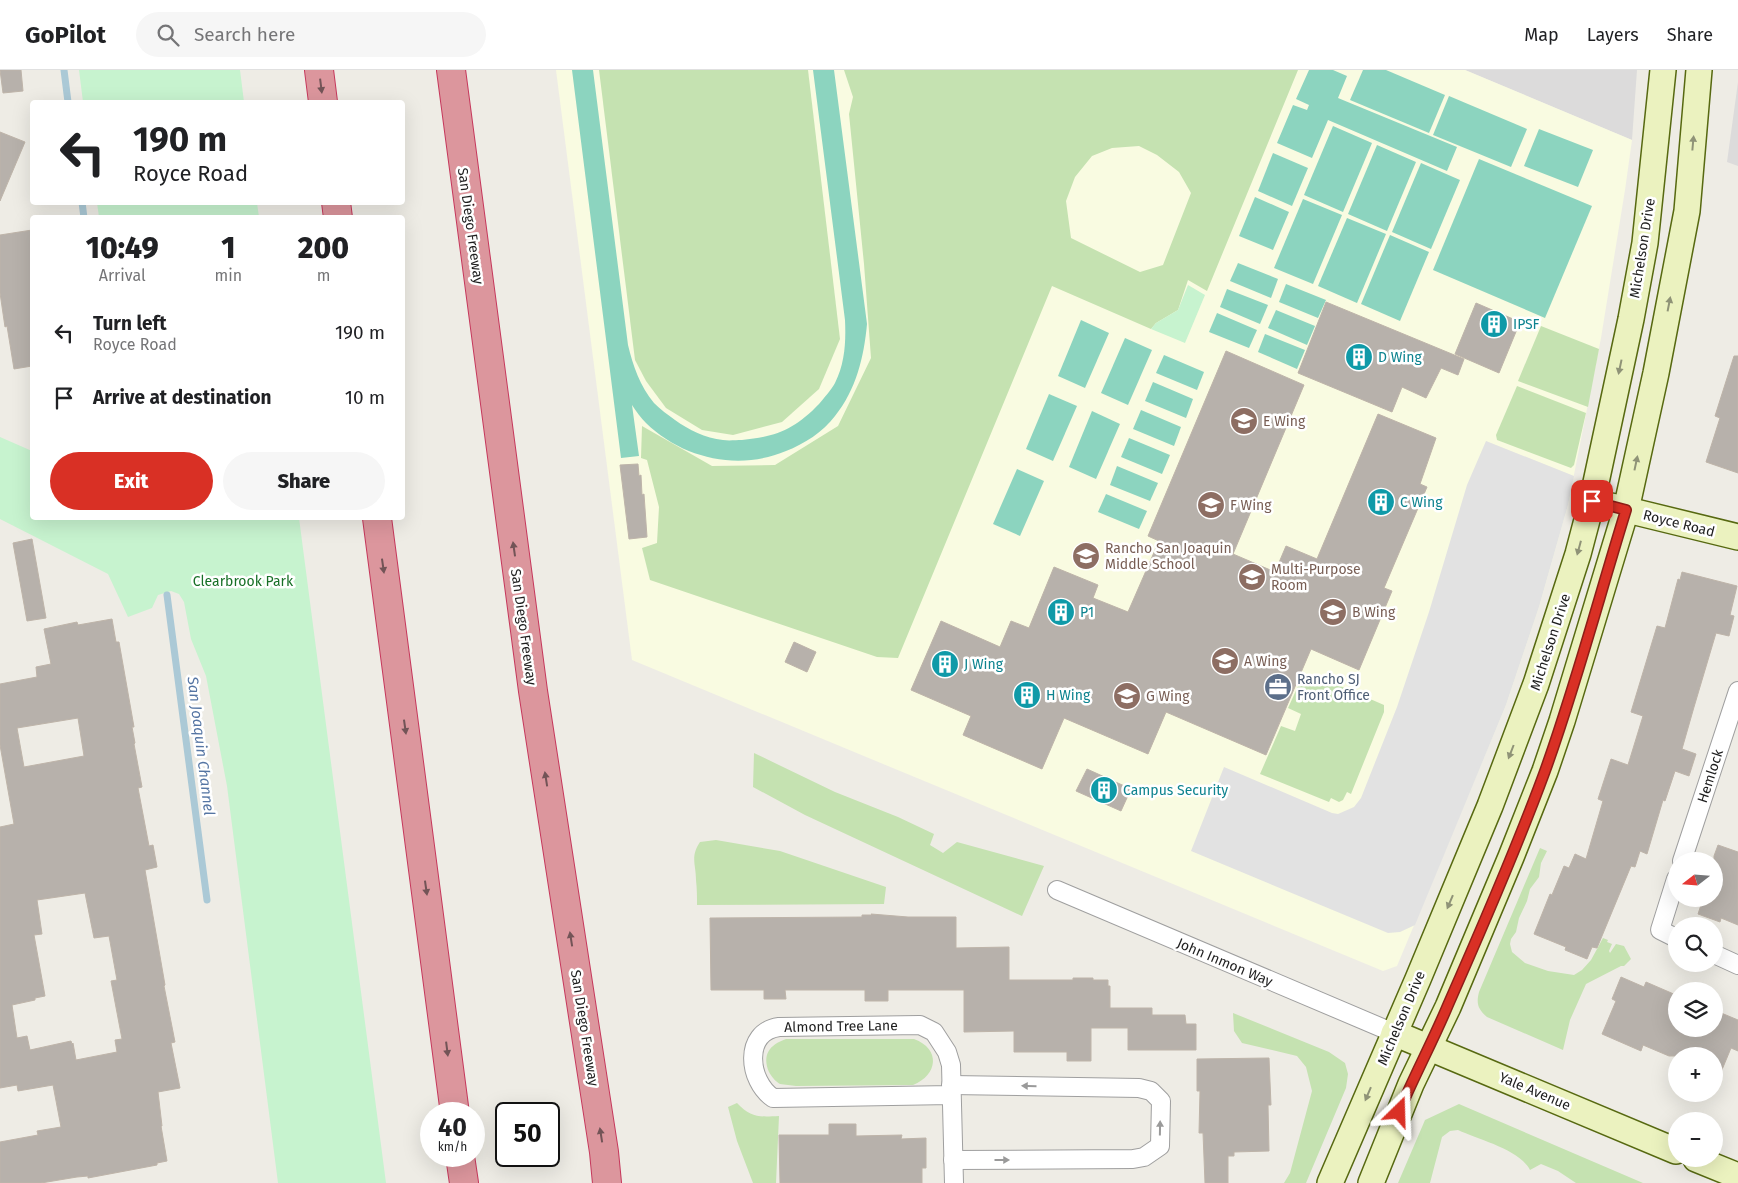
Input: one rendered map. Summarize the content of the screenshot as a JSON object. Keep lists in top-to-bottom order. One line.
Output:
{"streets":{"highway":["San Diego Freeway"],"main road":["Michelson Drive","Royce Road","Yale Avenue"],"street":["Hemlock","John Inmon Way","Almond Tree Lane"]},"crossings":[["Michelson Drive","Royce Road"],["Michelson Drive","John Inmon Way"],["Michelson Drive","Yale Avenue"],["John Inmon Way","Yale Avenue"]],"water":["San Joaquin Channel"],"parks":["Clearbrook Park"],"places":{"building":["IPSF","D Wing","C Wing","P1","J Wing","H Wing","Campus Security"],"school or university":["E Wing","F Wing","Rancho San Joaquin Middle School","Multi-Purpose Room","B Wing","A Wing","G Wing"],"office":["Rancho SJ Front Office"]},"north":"left","page":{"header":"GoPilot","search":"Search here","nav":["Map","Layers","Share"],"turn":["190 m","Royce Road"],"eta":["10:49","Arrival","1","min","200","m"],"list":[{"name":"Turn left","note":"Royce Road","value":"190 m"},{"name":"Arrive at destination","value":"10 m"}],"buttons":["Exit","Share"],"map_buttons":["+","−"],"speed":"40 km/h","limit":"50"}}
